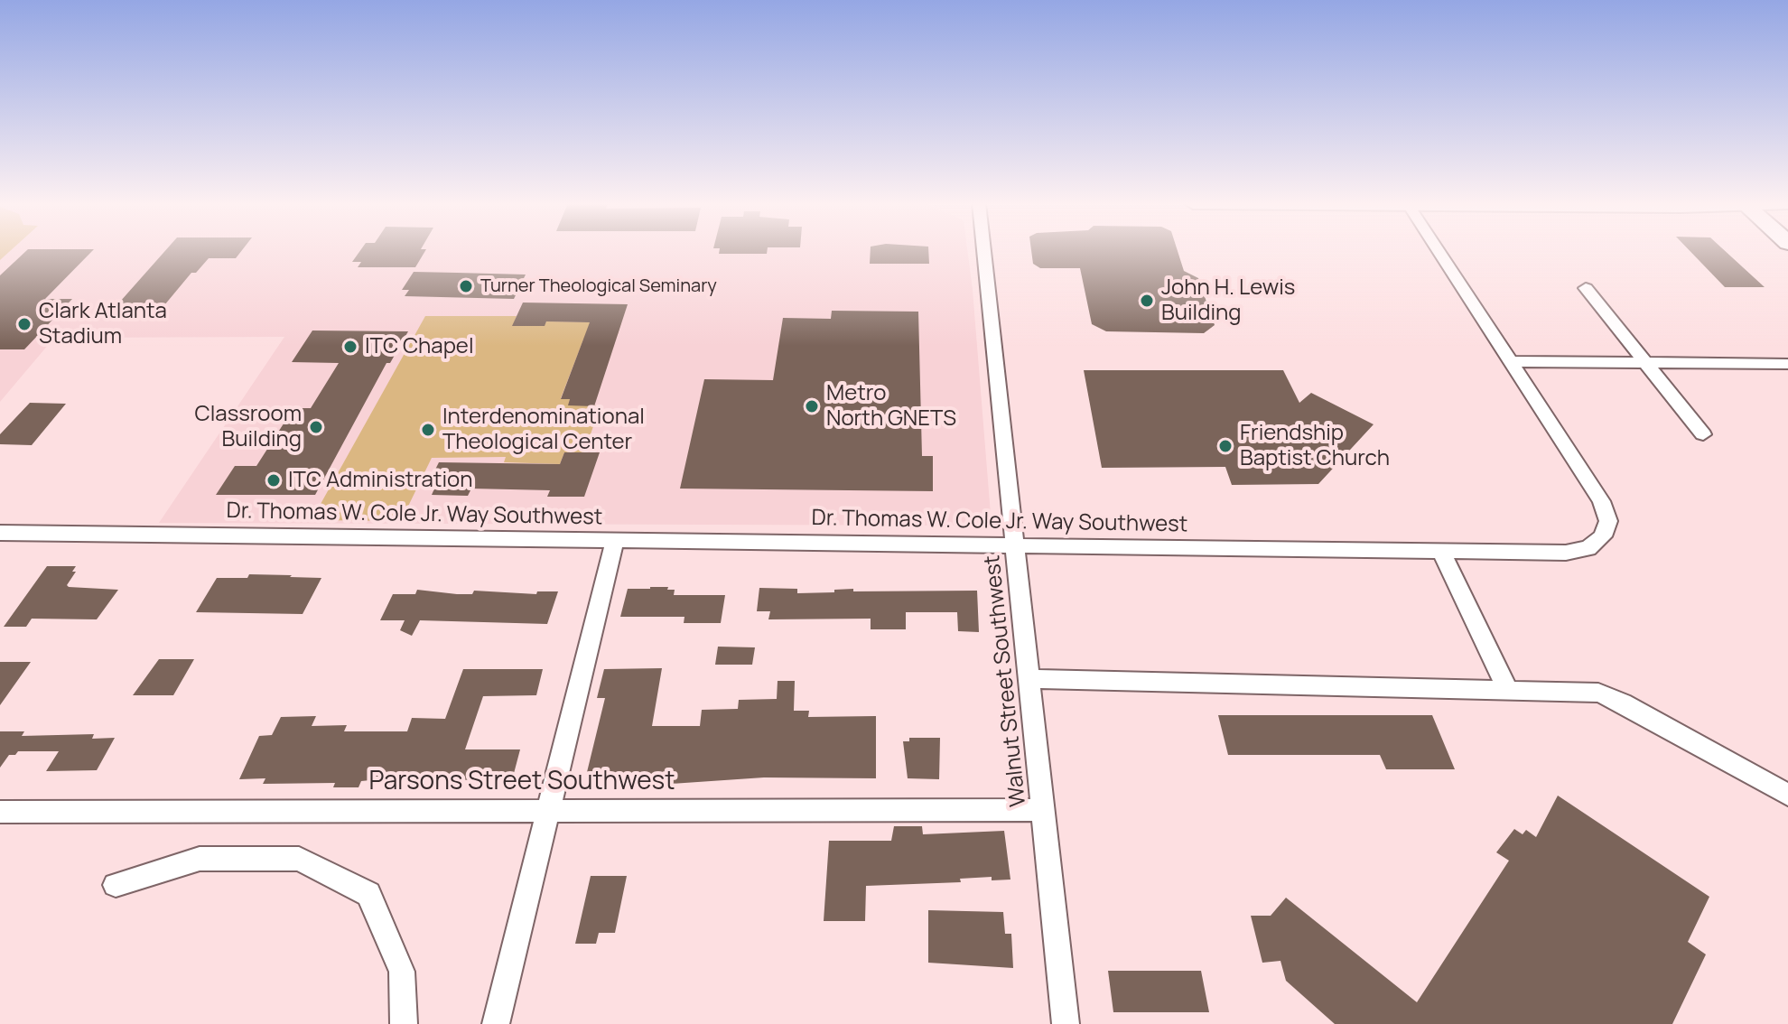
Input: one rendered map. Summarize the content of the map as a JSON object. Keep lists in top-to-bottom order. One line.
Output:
{"streets":{"street":["Dr. Thomas W. Cole Jr. Way Southwest","Walnut Street Southwest","Parsons Street Southwest"]},"crossings":[["Dr. Thomas W. Cole Jr. Way Southwest","Walnut Street Southwest"],["Walnut Street Southwest","Parsons Street Southwest"]],"places":["Turner Theological Seminary","John H. Lewis Building","Clark Atlanta Stadium","ITC Chapel","Metro North GNETS","Classroom Building","Interdenominational Theological Center","Friendship Baptist Church","ITC Administration"]}
